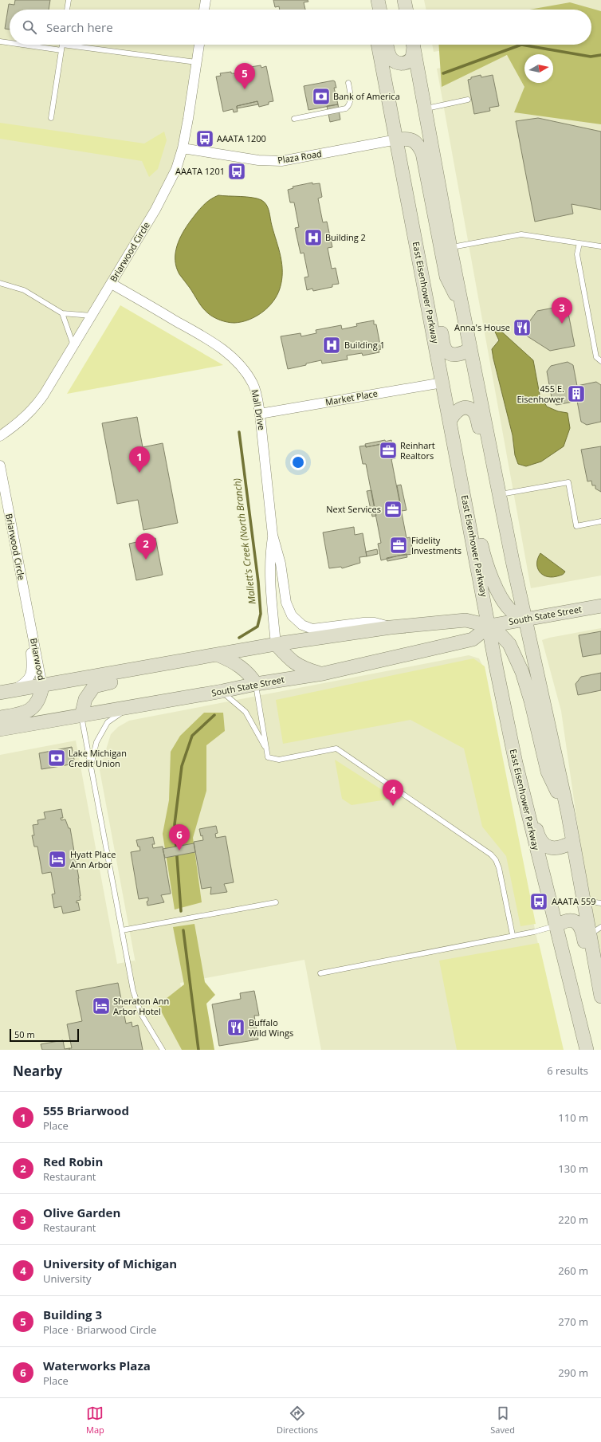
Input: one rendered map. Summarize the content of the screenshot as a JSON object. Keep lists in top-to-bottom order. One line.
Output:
{"streets":{"main road":["East Eisenhower Parkway","South State Street"],"street":["Plaza Road","Briarwood Circle","Market Place","Mall Drive","Briarwood"]},"crossings":[["Plaza Road","Briarwood Circle"],["Plaza Road","East Eisenhower Parkway"],["Briarwood Circle","Mall Drive"],["Briarwood Circle","Briarwood"],["East Eisenhower Parkway","Market Place"],["East Eisenhower Parkway","South State Street"],["Market Place","Mall Drive"],["Mall Drive","South State Street"],["South State Street","Briarwood"]],"water":["Mallett's Creek (North Branch)"],"places":{"bank":["Bank of America","Lake Michigan Credit Union"],"bus stop":["AAATA 1200","AAATA 1201","AAATA 559"],"hospital":["Building 2","Building 1"],"restaurant":["Anna's House","Buffalo Wild Wings"],"building":["455 E. Eisenhower"],"office":["Reinhart Realtors","Next Services","Fidelity Investments"],"hotel":["Hyatt Place Ann Arbor","Sheraton Ann Arbor Hotel"]},"scale_bar":"50 m","north":"right","page":{"search":"Search here","pins":["5","3","1","2","4","6"],"scale":"50 m","heading":["Nearby","6 results"],"list":[{"mark":"1","name":"555 Briarwood","note":"Place","value":"110 m"},{"mark":"2","name":"Red Robin","note":"Restaurant","value":"130 m"},{"mark":"3","name":"Olive Garden","note":"Restaurant","value":"220 m"},{"mark":"4","name":"University of Michigan","note":"University","value":"260 m"},{"mark":"5","name":"Building 3","note":"Place · Briarwood Circle","value":"270 m"},{"mark":"6","name":"Waterworks Plaza","note":"Place","value":"290 m"}],"nav":["Map","Directions","Saved"]}}
